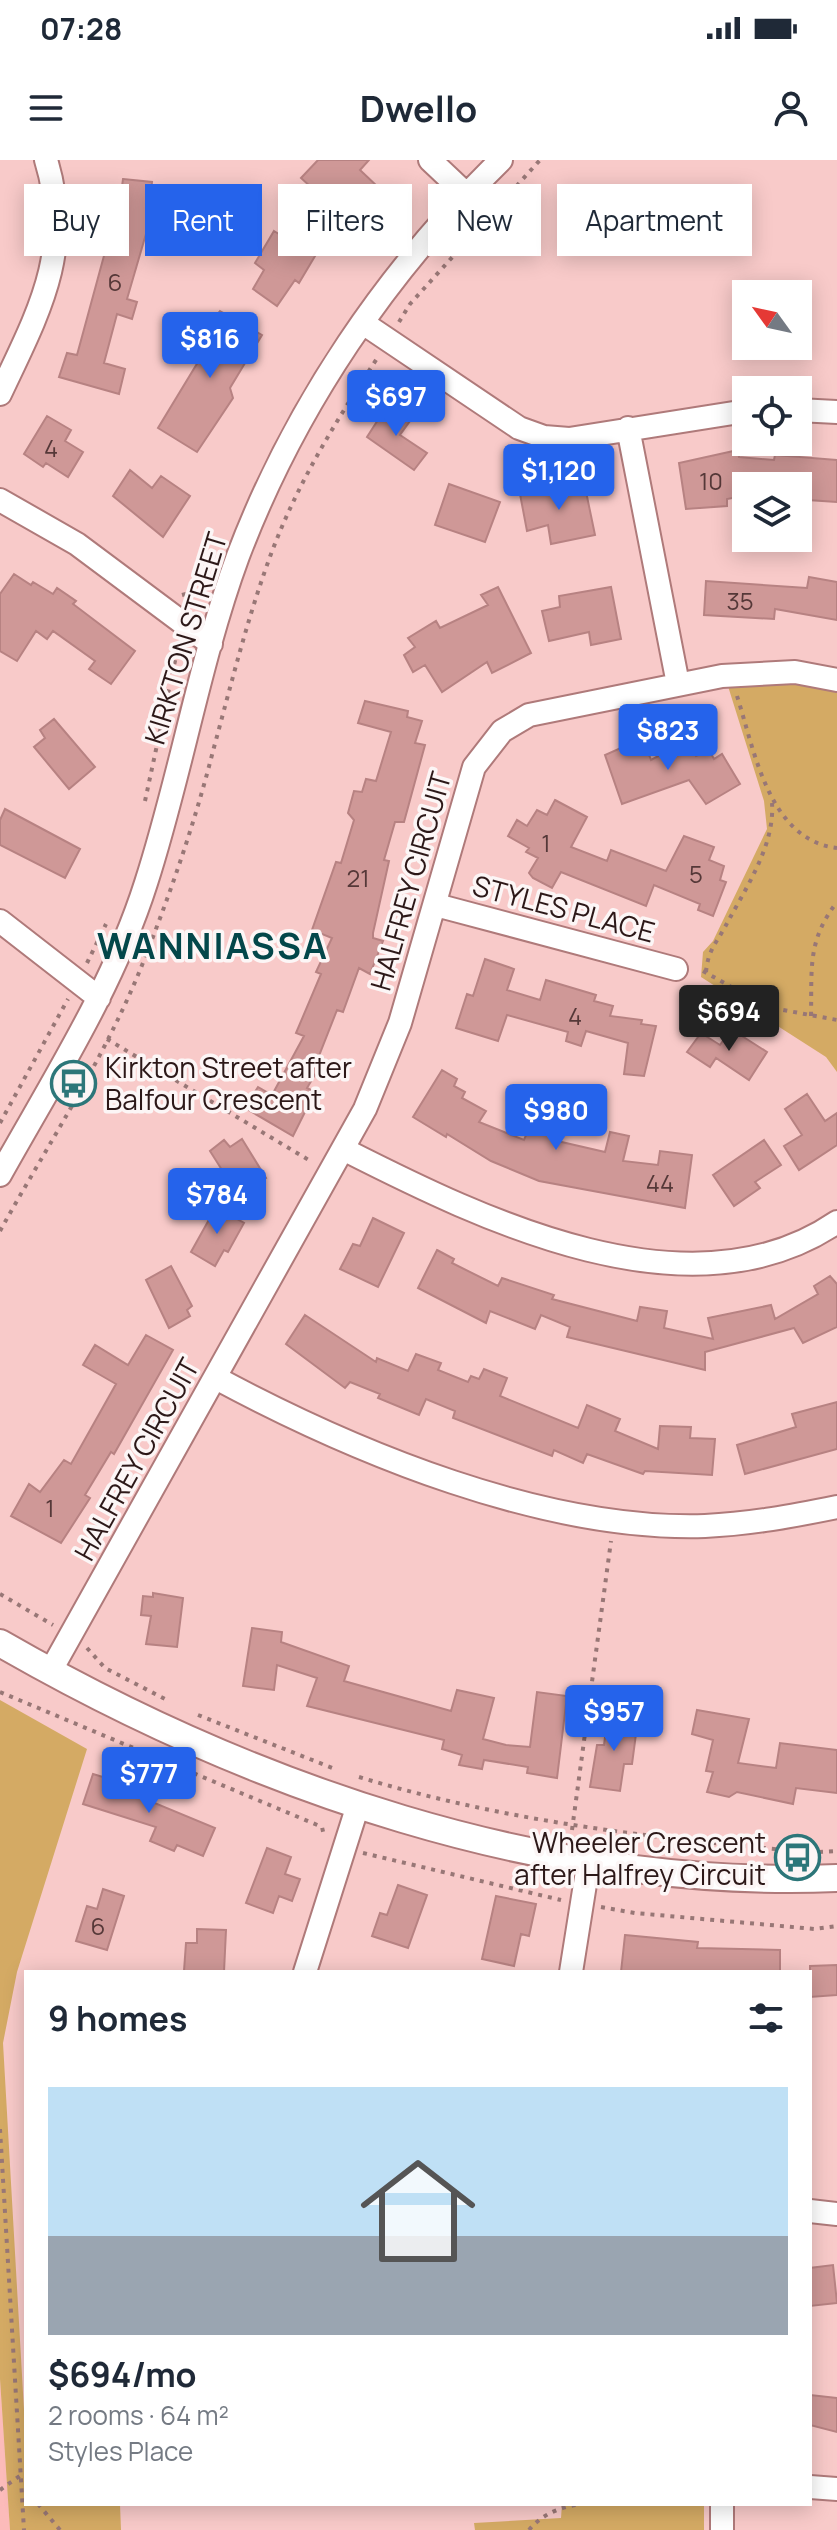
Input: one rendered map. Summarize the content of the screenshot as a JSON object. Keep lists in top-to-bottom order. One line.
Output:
{"streets":{"street":["KIRKTON STREET","HALFREY CIRCUIT","STYLES PLACE"]},"crossings":[["HALFREY CIRCUIT","STYLES PLACE"]],"districts":["WANNIASSA"],"places":{"bus stop":["Kirkton Street after Balfour Crescent","Wheeler Crescent after Halfrey Circuit"]},"house_numbers":["6","4","10","35","1","5","21","4","44","1","6"],"north":"top left","page":{"status":"07:28","header":"Dwello","chip":["Buy","Rent","Filters","New","Apartment"],"price":["$816","$697","$1,120","$823","$694","$980","$784","$957","$777"],"heading":"9 homes","list":[{"name":"$694/mo","note":"2 rooms · 64 m² · Styles Place"}]}}
